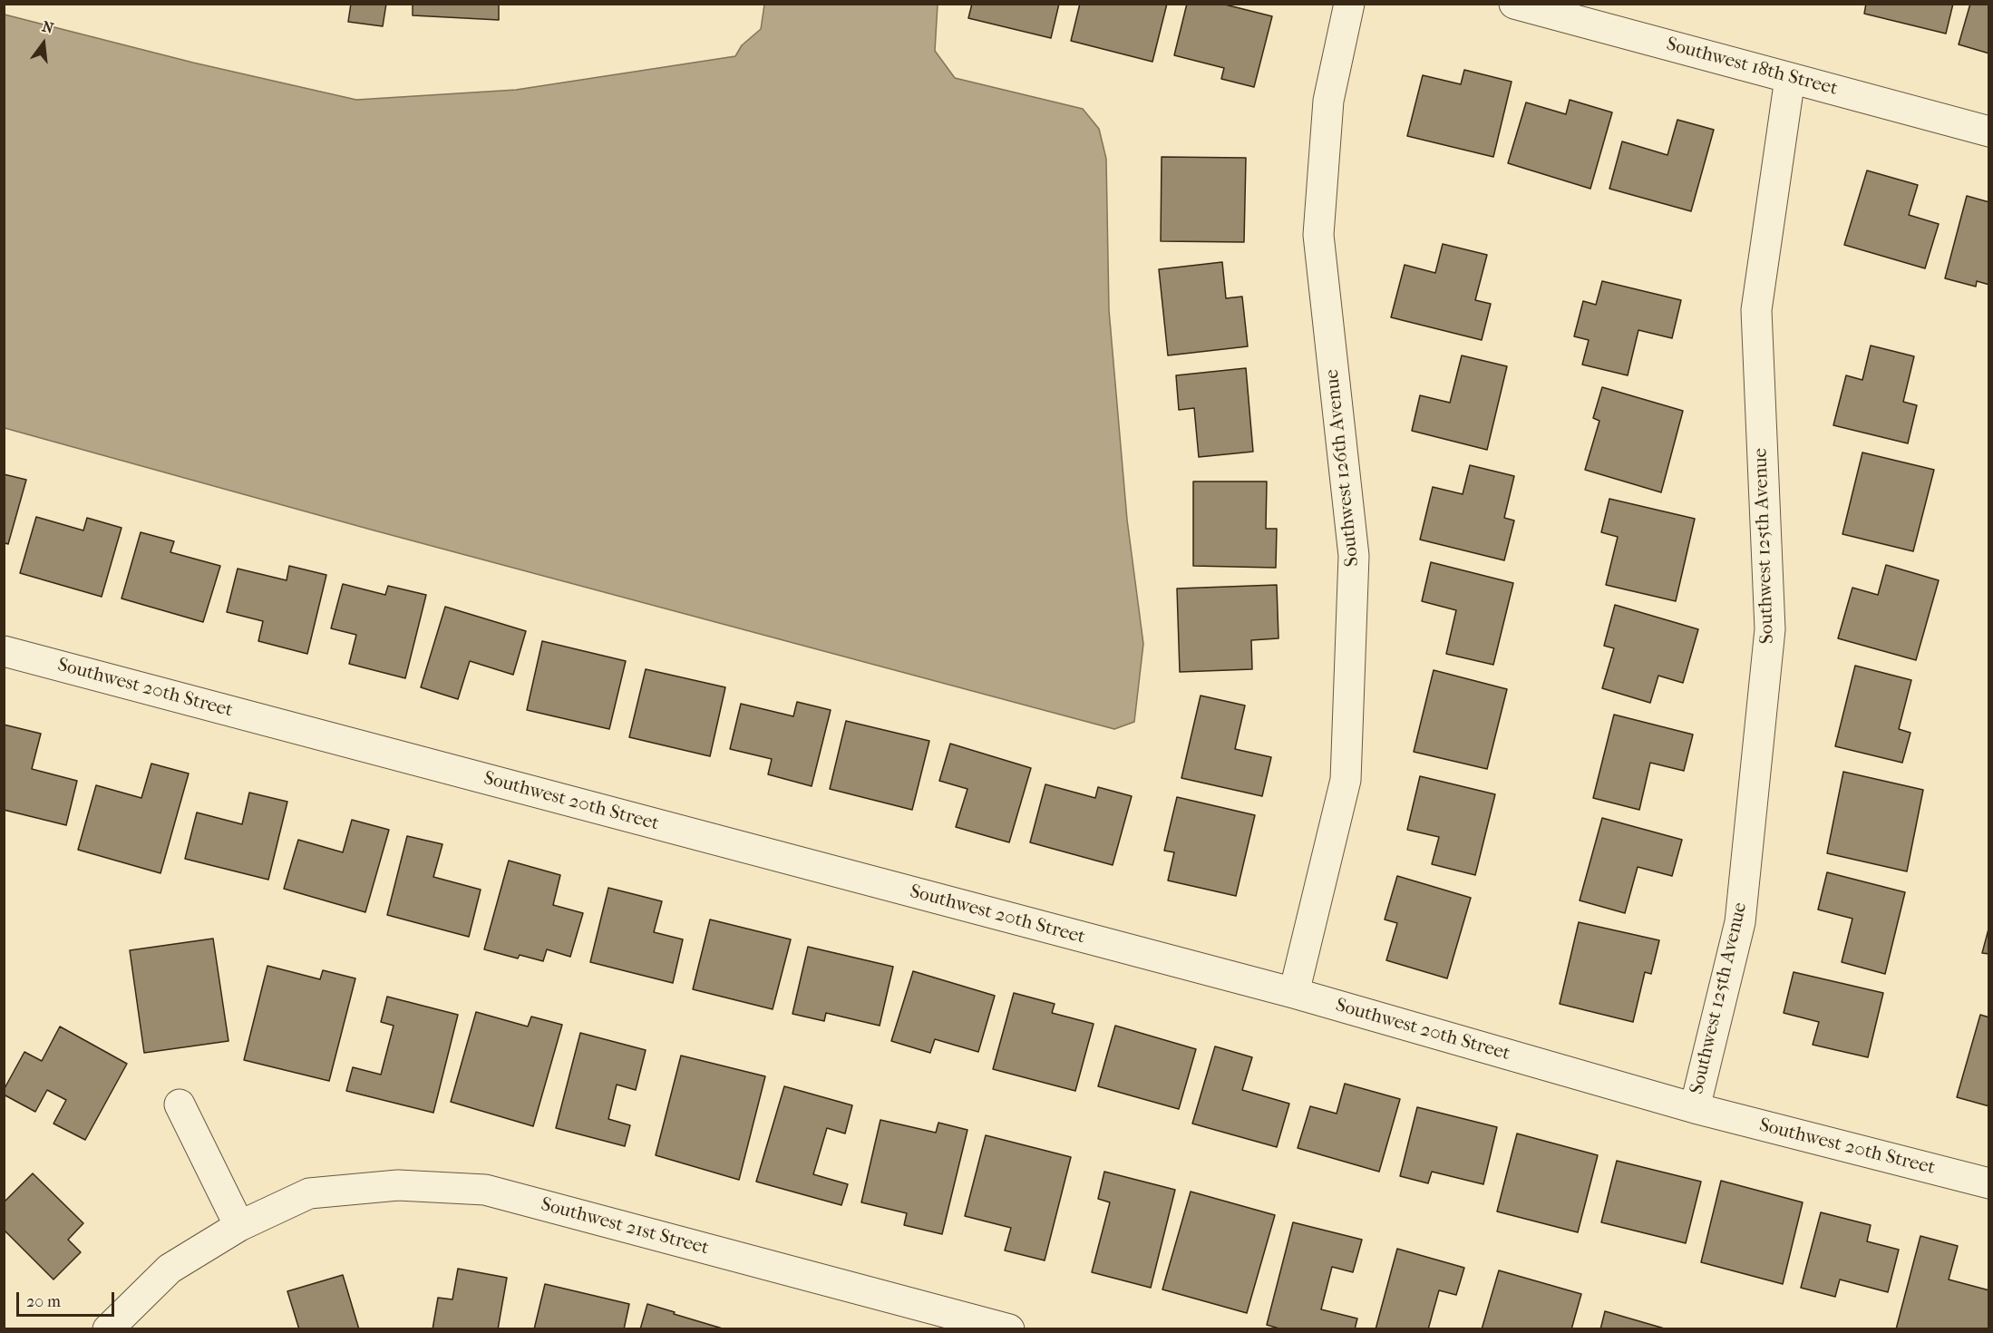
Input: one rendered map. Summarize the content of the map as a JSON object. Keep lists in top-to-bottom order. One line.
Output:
{"streets":{"street":["Southwest 18th Street","Southwest 126th Avenue","Southwest 125th Avenue","Southwest 20th Street","Southwest 21st Street"]},"crossings":[["Southwest 18th Street","Southwest 125th Avenue"],["Southwest 126th Avenue","Southwest 20th Street"],["Southwest 125th Avenue","Southwest 20th Street"]],"scale_bar":"20 m","north":"top"}
